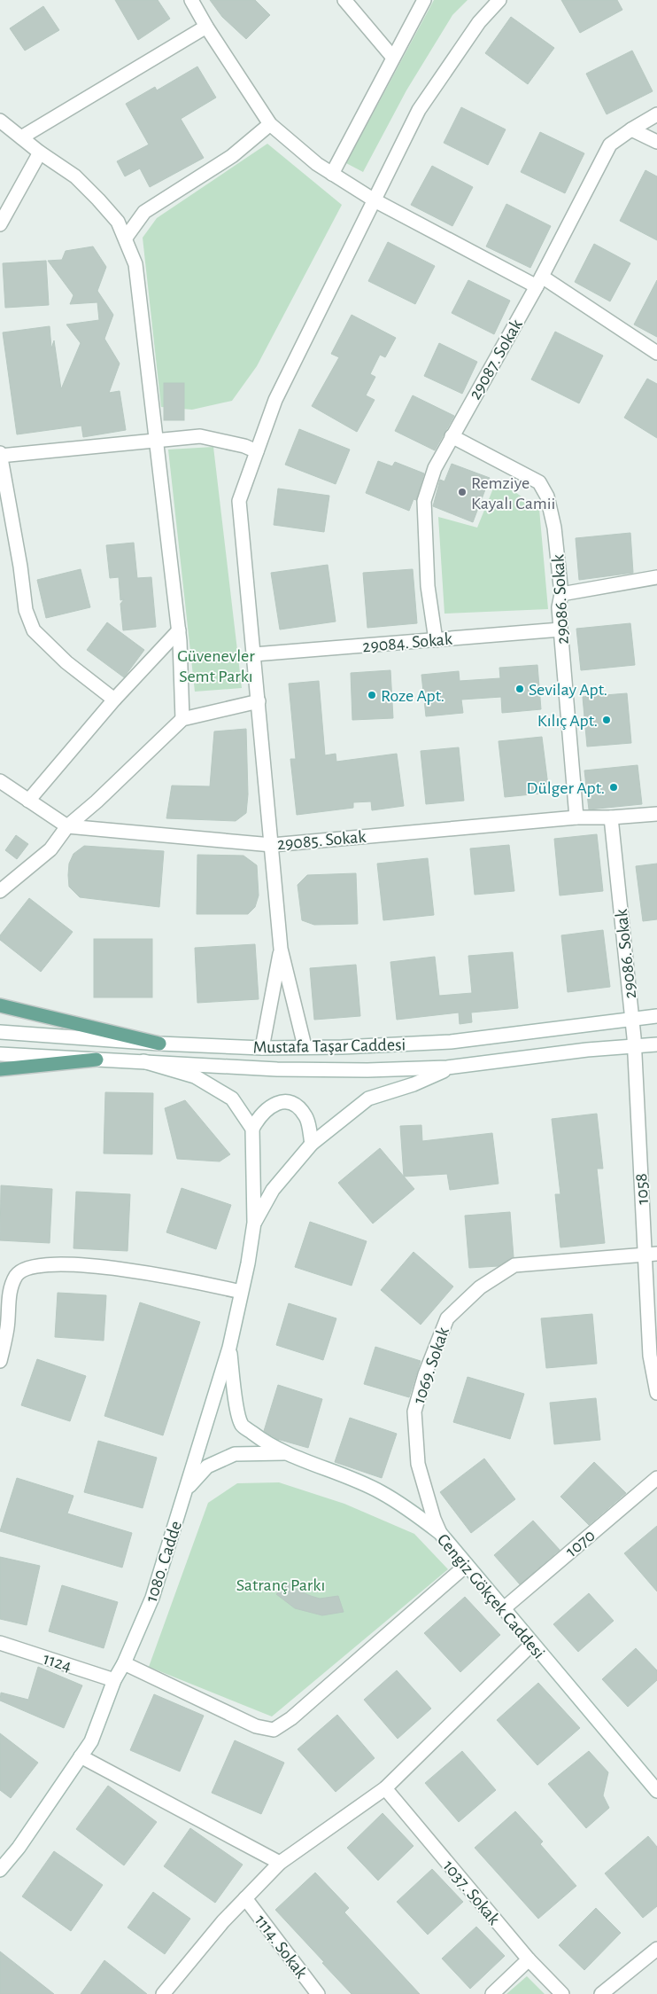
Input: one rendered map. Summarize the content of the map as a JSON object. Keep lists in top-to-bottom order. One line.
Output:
{"streets":{"street":["29087. Sokak","29086. Sokak","29084. Sokak","29085. Sokak","Mustafa Taşar Caddesi","1058","1069. Sokak","1070","1080. Cadde","Cengiz Gökçek Caddesi","1124","1037. Sokak","1114. Sokak"]},"crossings":[["29087. Sokak","29086. Sokak"],["29087. Sokak","29084. Sokak"],["29086. Sokak","29084. Sokak"],["29086. Sokak","29085. Sokak"],["29086. Sokak","Mustafa Taşar Caddesi"],["29086. Sokak","1058"],["Mustafa Taşar Caddesi","1058"],["1058","1069. Sokak"],["1069. Sokak","Cengiz Gökçek Caddesi"],["1070","Cengiz Gökçek Caddesi"],["1080. Cadde","1124"]],"parks":["Güvenevler Semt Parkı","Satranç Parkı"],"places":["Remziye Kayalı Camii","Sevilay Apt.","Roze Apt.","Kılıç Apt.","Dülger Apt."]}
